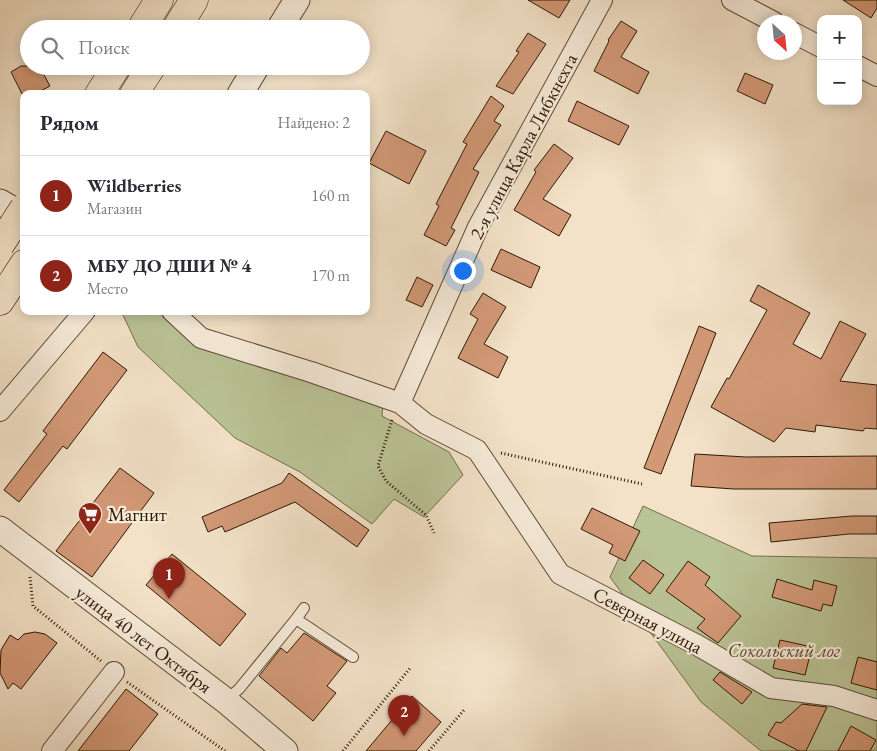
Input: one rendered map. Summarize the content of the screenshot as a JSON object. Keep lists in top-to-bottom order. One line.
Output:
{"streets":{"street":["2-я улица Карла Либкнехта","Северная улица","улица 40 лет Октября"]},"parks":["Сокольский лог"],"places":{"supermarket":["Магнит"]},"north":"bottom right","page":{"map_buttons":["+","−"],"search":"Поиск","heading":["Рядом","Найдено: 2"],"list":[{"mark":"1","name":"Wildberries","note":"Магазин","value":"160 m"},{"mark":"2","name":"МБУ ДО ДШИ № 4","note":"Место","value":"170 m"}],"pins":["1","2"]}}
